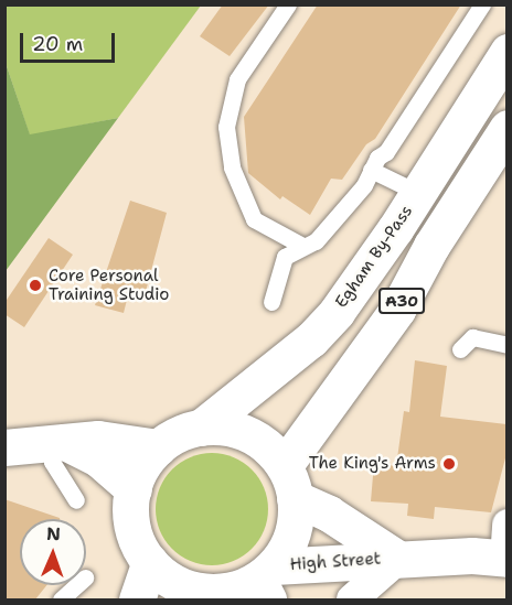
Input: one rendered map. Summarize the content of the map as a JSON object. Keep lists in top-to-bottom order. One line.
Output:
{"streets":{"main road":["Egham By-Pass","A30","High Street"]},"crossings":[["Egham By-Pass","A30"],["Egham By-Pass","High Street"],["A30","High Street"]],"places":["Core Personal Training Studio","The King's Arms"],"scale_bar":"20 m","north":"top"}
